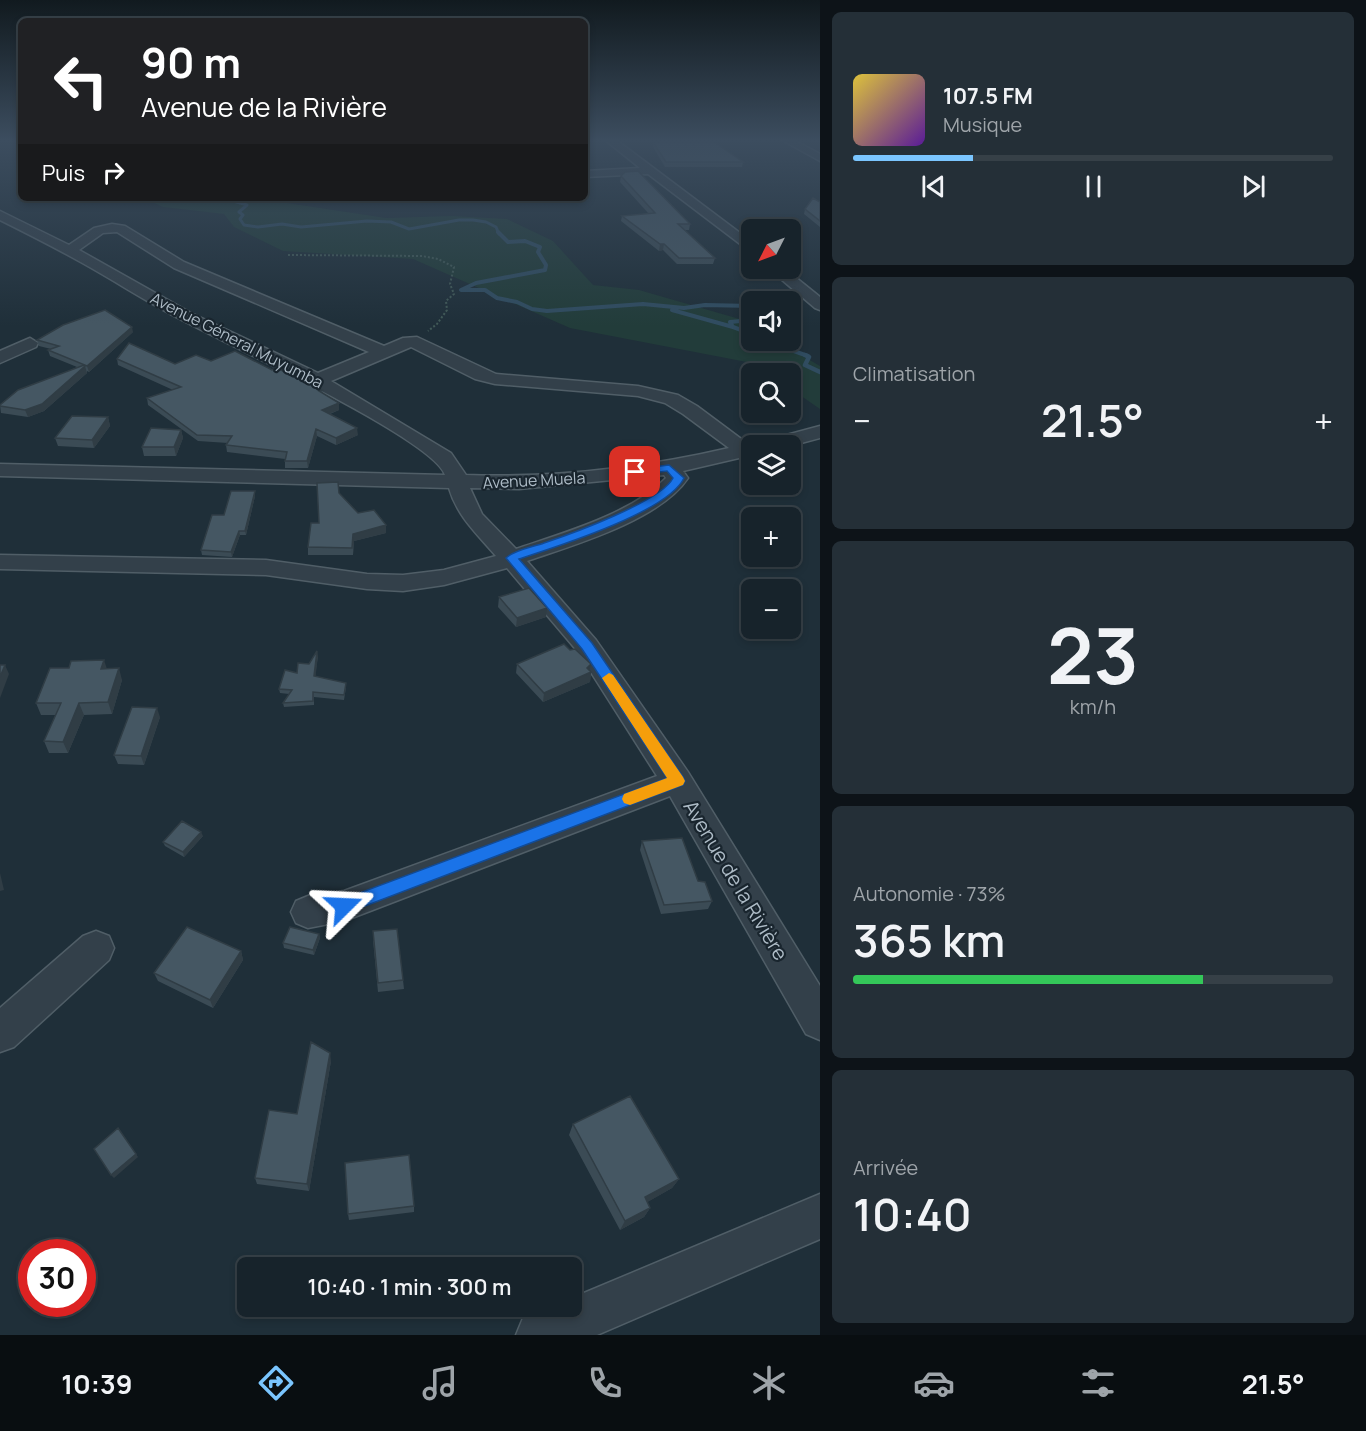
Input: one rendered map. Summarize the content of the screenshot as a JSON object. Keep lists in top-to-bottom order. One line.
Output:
{"streets":{"street":["Avenue Géneral Muyumba","Avenue Muela","Avenue de la Rivière"]},"crossings":[["Avenue Géneral Muyumba","Avenue Muela"],["Avenue Géneral Muyumba","Avenue de la Rivière"],["Avenue Muela","Avenue de la Rivière"]],"north":"bottom left","page":{"turn":["90 m","Avenue de la Rivière"],"song":["107.5 FM","Musique"],"then":"Puis","map_buttons":["+","−"],"tile":["Climatisation",["23","km/h"],["Autonomie · 73%","365 km"],["Arrivée","10:40"]],"heat":["−","21.5°","+"],"limit":"30","trip":"10:40 · 1 min · 300 m","tabs":["10:39","21.5°"]}}
